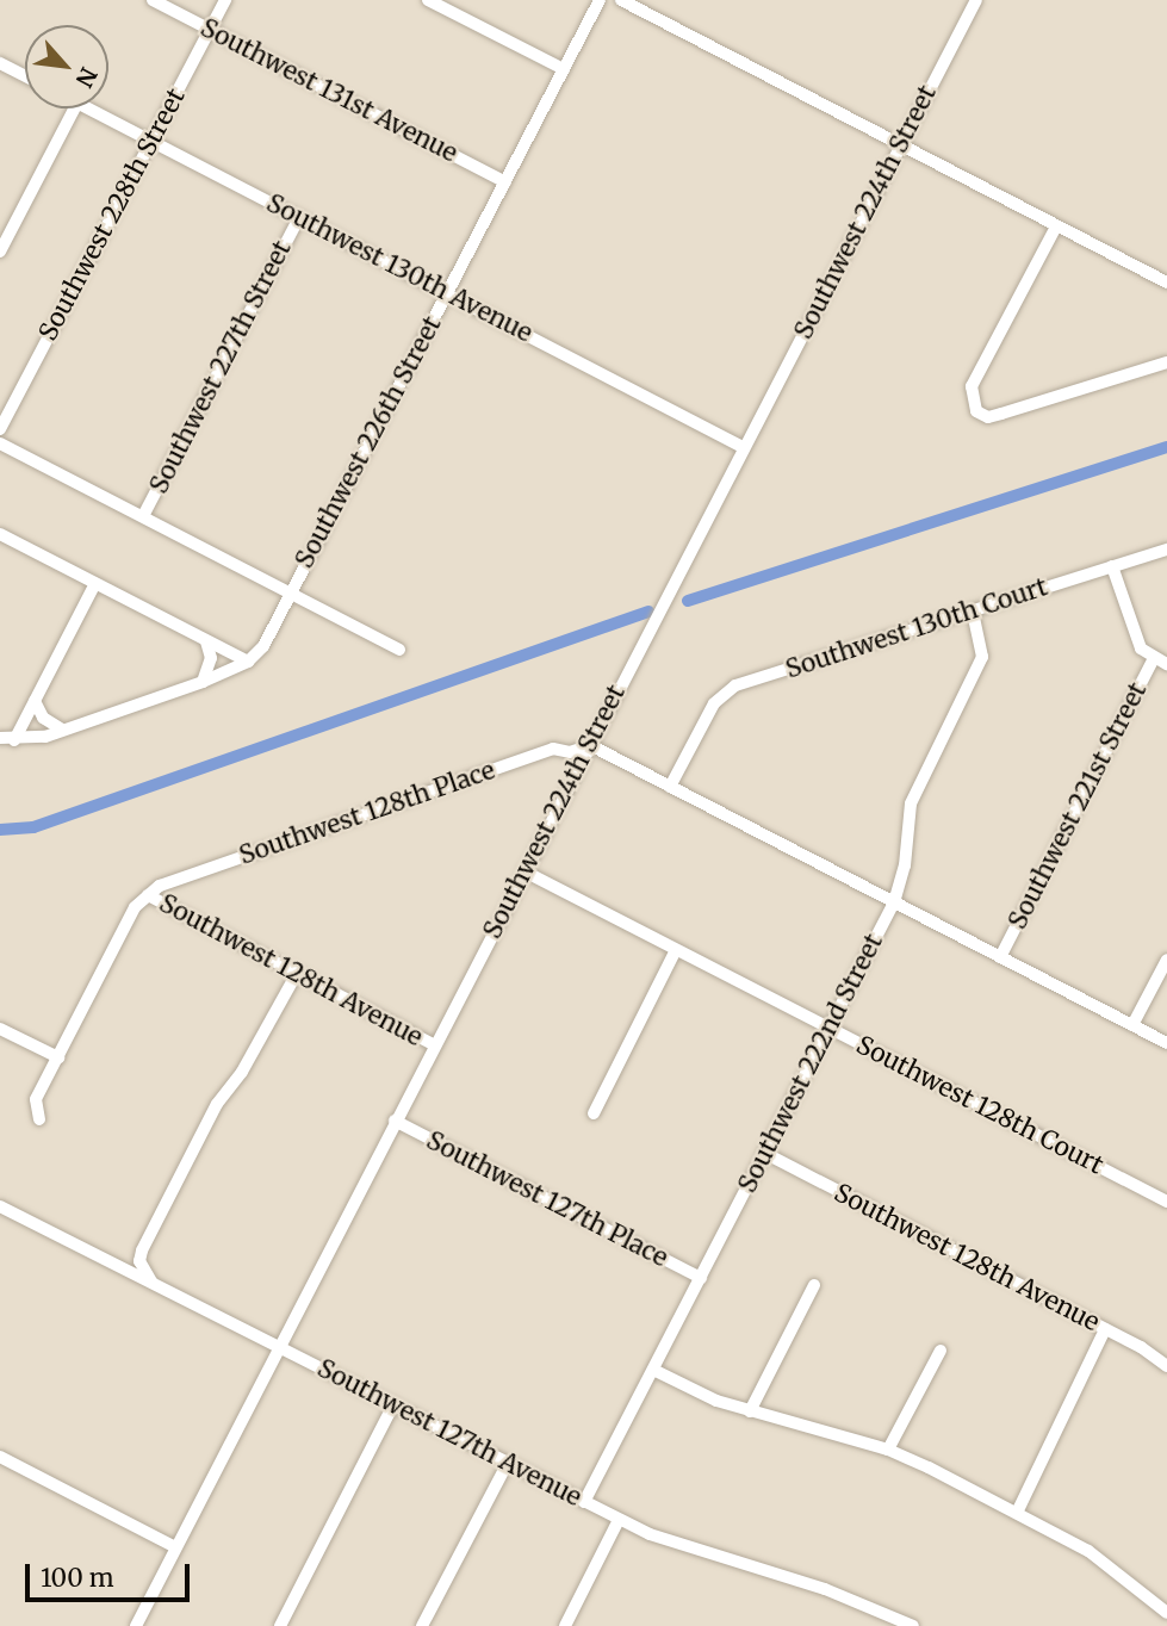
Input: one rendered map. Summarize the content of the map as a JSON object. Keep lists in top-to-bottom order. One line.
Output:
{"streets":{"street":["Southwest 131st Avenue","Southwest 224th Street","Southwest 228th Street","Southwest 130th Avenue","Southwest 227th Street","Southwest 226th Street","Southwest 130th Court","Southwest 221st Street","Southwest 128th Place","Southwest 128th Avenue","Southwest 222nd Street","Southwest 128th Court","Southwest 127th Place","Southwest 127th Avenue"]},"crossings":[["Southwest 131st Avenue","Southwest 228th Street"],["Southwest 131st Avenue","Southwest 226th Street"],["Southwest 224th Street","Southwest 130th Avenue"],["Southwest 224th Street","Southwest 128th Place"],["Southwest 224th Street","Southwest 128th Avenue"],["Southwest 224th Street","Southwest 128th Court"],["Southwest 224th Street","Southwest 127th Place"],["Southwest 224th Street","Southwest 127th Avenue"],["Southwest 228th Street","Southwest 130th Avenue"],["Southwest 130th Avenue","Southwest 227th Street"],["Southwest 130th Avenue","Southwest 226th Street"],["Southwest 130th Court","Southwest 221st Street"],["Southwest 130th Court","Southwest 222nd Street"],["Southwest 128th Place","Southwest 128th Avenue"],["Southwest 128th Avenue","Southwest 222nd Street"],["Southwest 222nd Street","Southwest 128th Court"],["Southwest 222nd Street","Southwest 127th Place"],["Southwest 222nd Street","Southwest 127th Avenue"]],"scale_bar":"100 m","north":"bottom right"}
